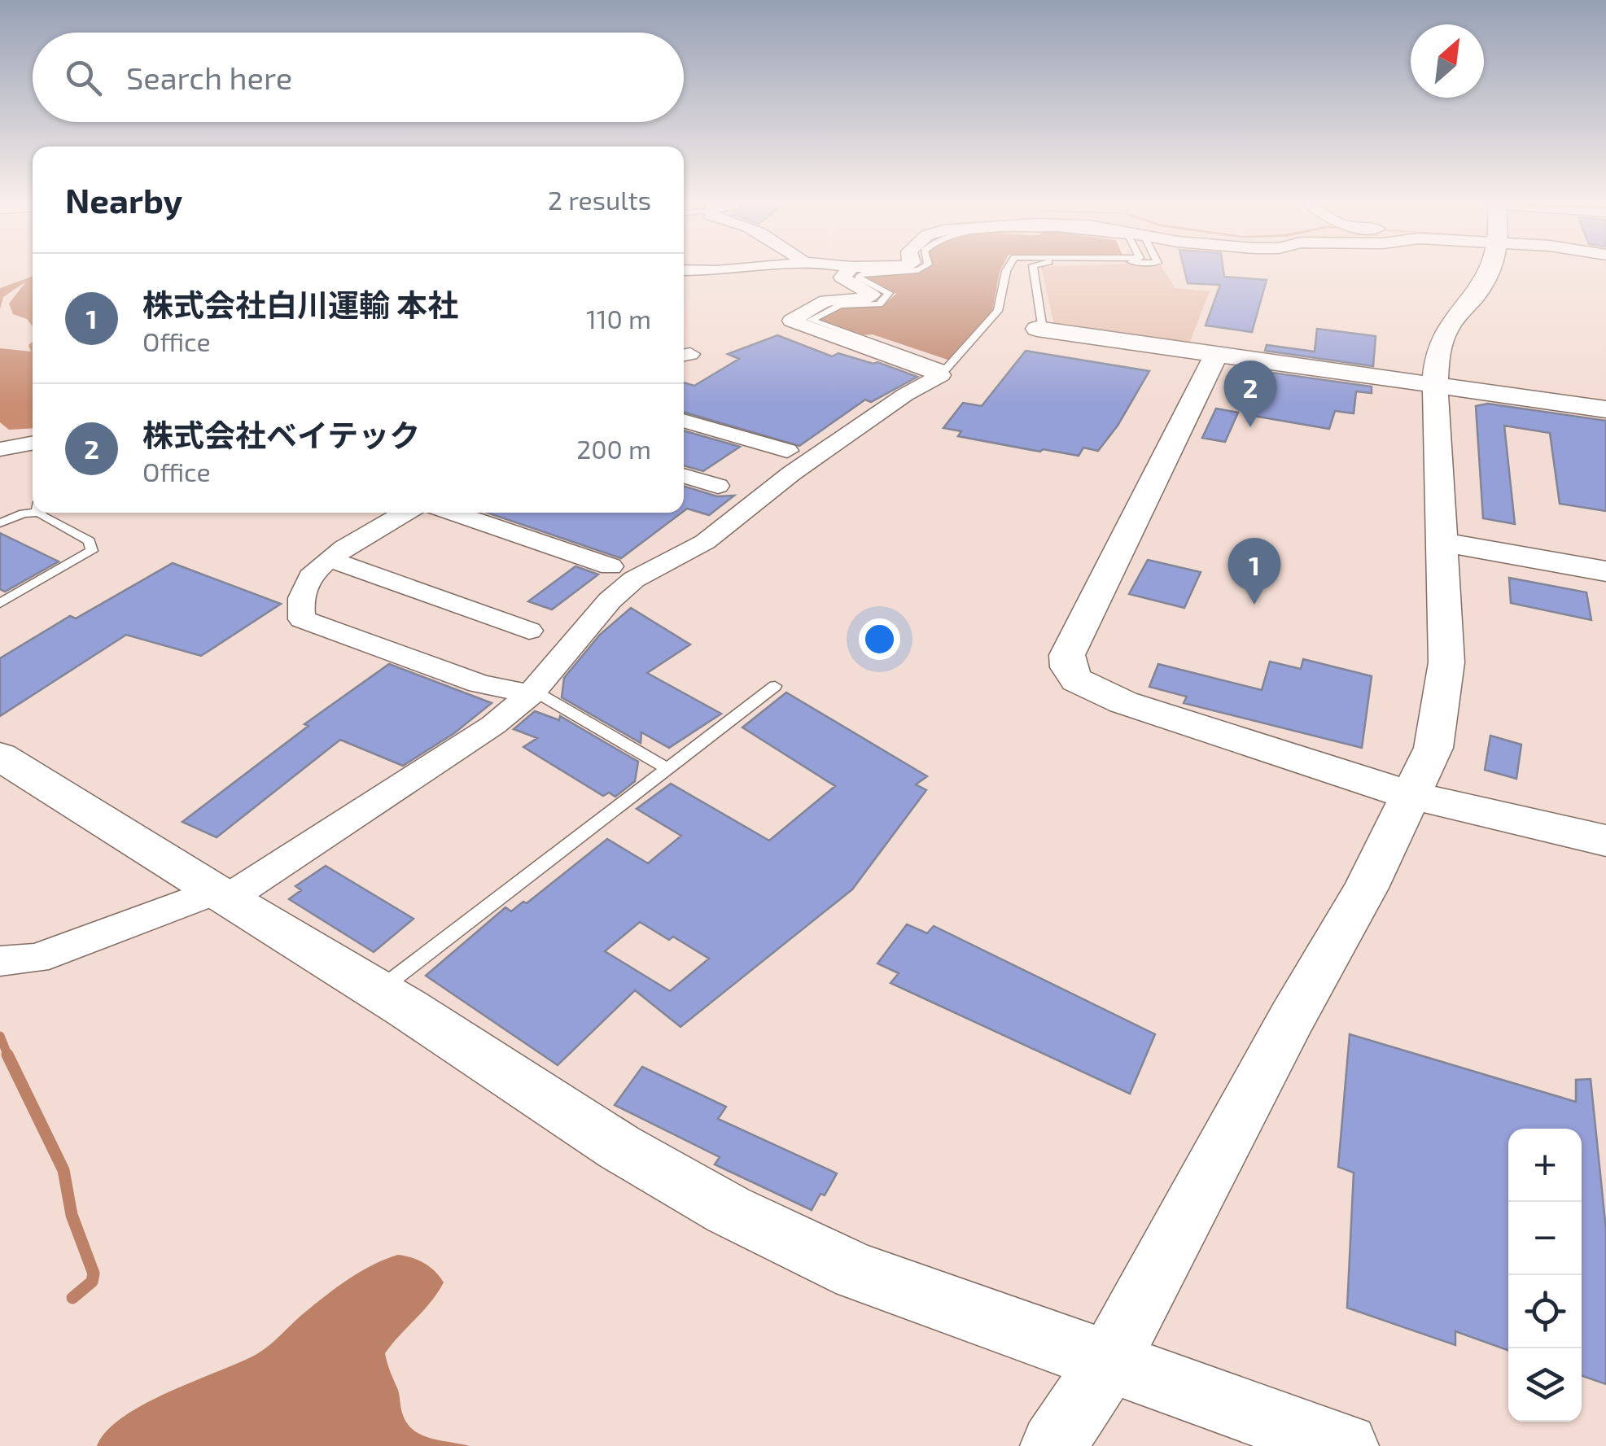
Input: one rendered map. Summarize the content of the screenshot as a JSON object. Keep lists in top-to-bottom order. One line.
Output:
{"north":"top right","page":{"search":"Search here","heading":["Nearby","2 results"],"list":[{"mark":"1","name":"株式会社白川運輸 本社","note":"Office","value":"110 m"},{"mark":"2","name":"株式会社ベイテック","note":"Office","value":"200 m"}],"pins":["2","1"],"map_buttons":["+","−"]}}
